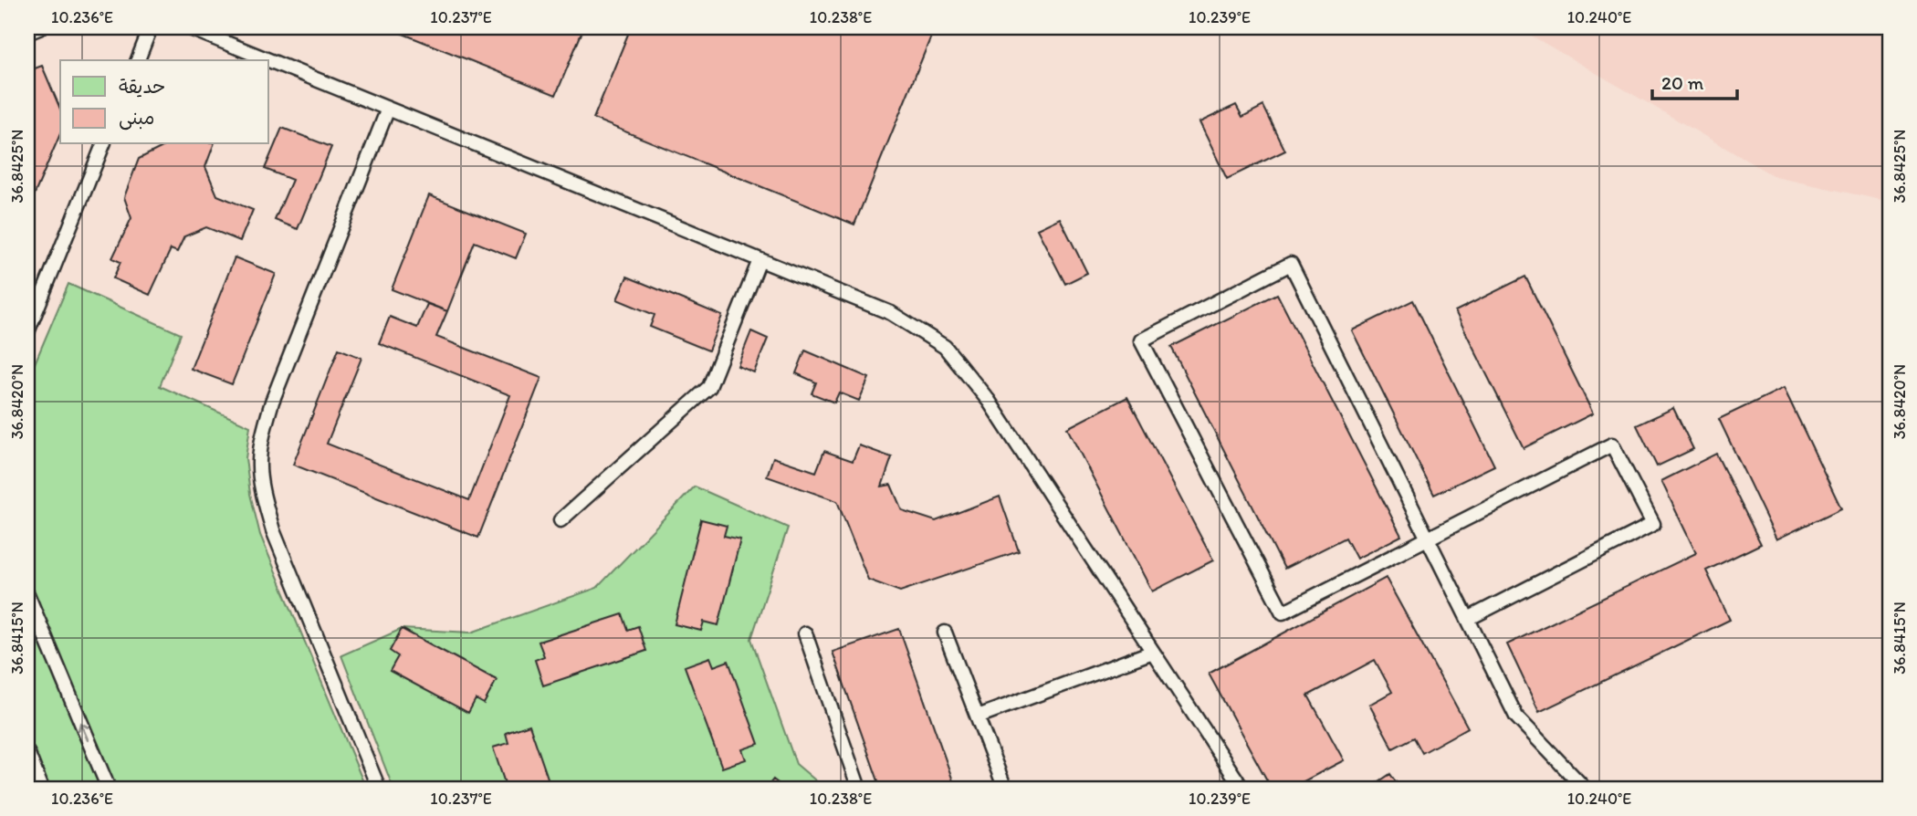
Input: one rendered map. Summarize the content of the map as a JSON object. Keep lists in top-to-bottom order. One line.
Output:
{"legend":["حديقة","مبنى"],"scale_bar":"20 m","coordinates":["10.236°E","10.237°E","10.238°E","10.239°E","10.240°E","36.8425°N","36.8420°N","36.8415°N"]}
